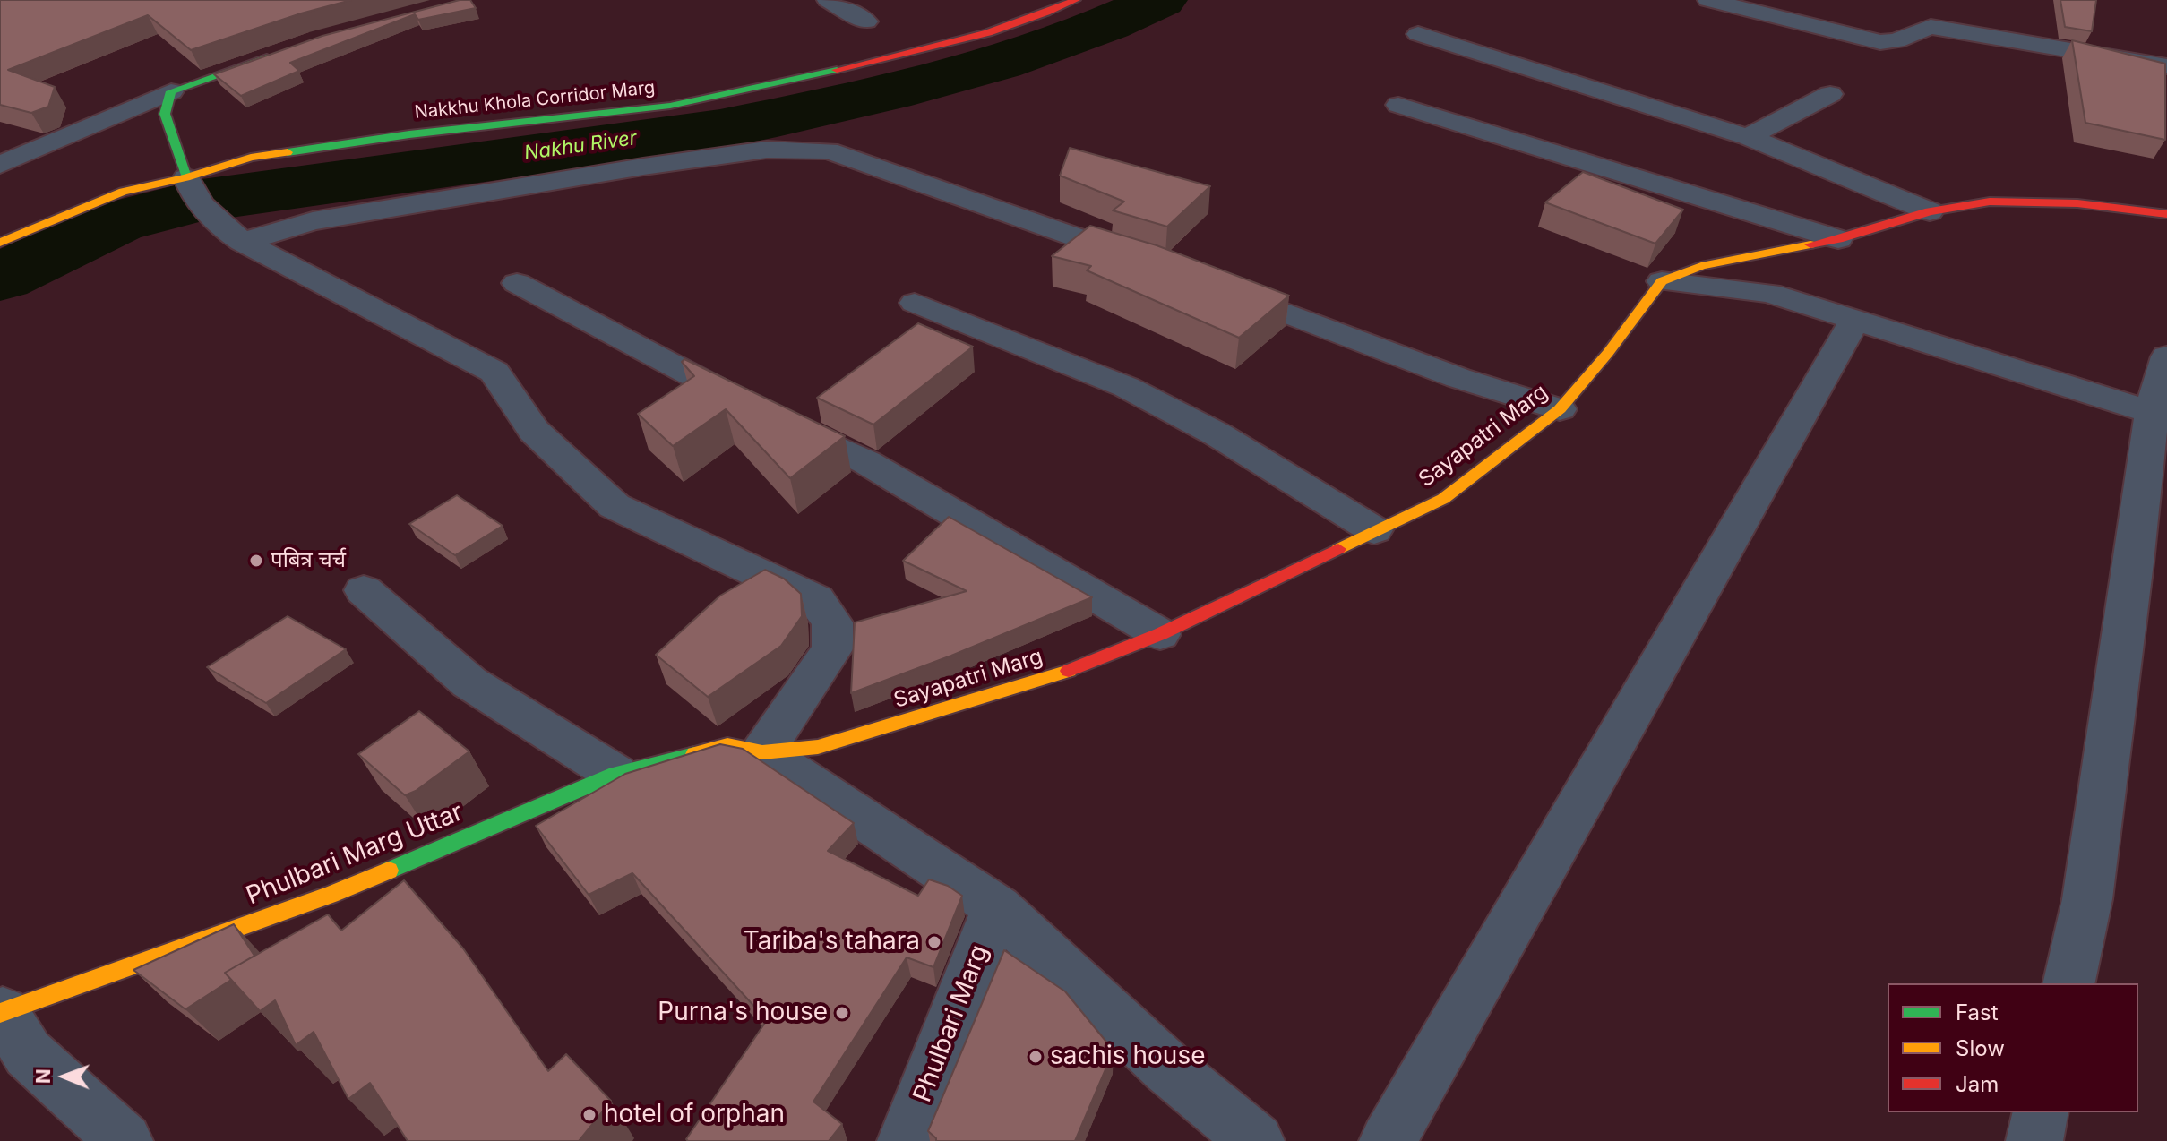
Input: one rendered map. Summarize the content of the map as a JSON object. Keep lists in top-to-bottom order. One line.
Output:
{"streets":{"street":["Nakkhu Khola Corridor Marg","Sayapatri Marg","Phulbari Marg Uttar","Phulbari Marg"]},"crossings":[["Sayapatri Marg","Phulbari Marg Uttar"]],"water":["Nakhu River"],"places":["पबित्र चर्च","Tariba's tahara","Purna's house","sachis house","hotel of orphan"],"legend":["Fast","Slow","Jam"],"north":"left"}
